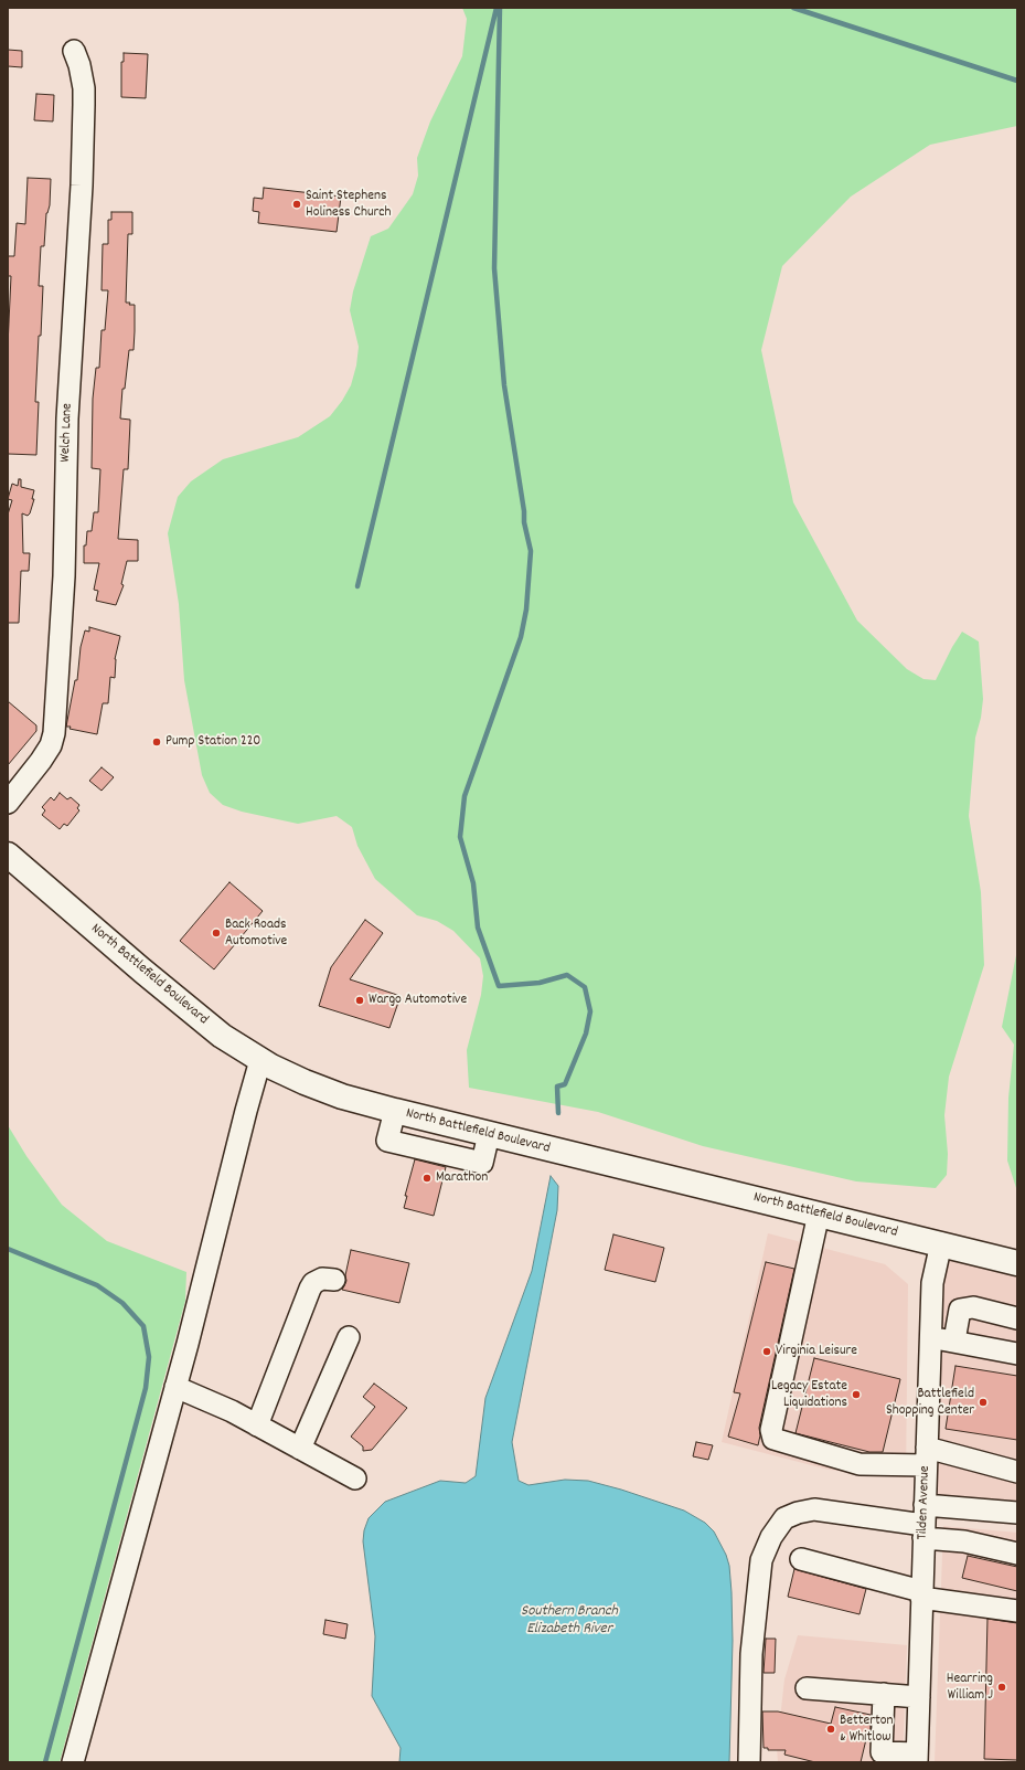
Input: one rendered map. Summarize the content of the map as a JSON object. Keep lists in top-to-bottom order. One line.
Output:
{"streets":{"main road":["North Battlefield Boulevard"],"street":["Welch Lane","Tilden Avenue"]},"crossings":[["North Battlefield Boulevard","Tilden Avenue"]],"water":["Southern Branch Elizabeth River"],"places":["Saint Stephens Holiness Church","Pump Station 220","Back Roads Automotive","Wargo Automotive","Marathon","Virginia Leisure","Legacy Estate Liquidations","Battlefield Shopping Center","Hearring William J","Betterton & Whitlow"]}
